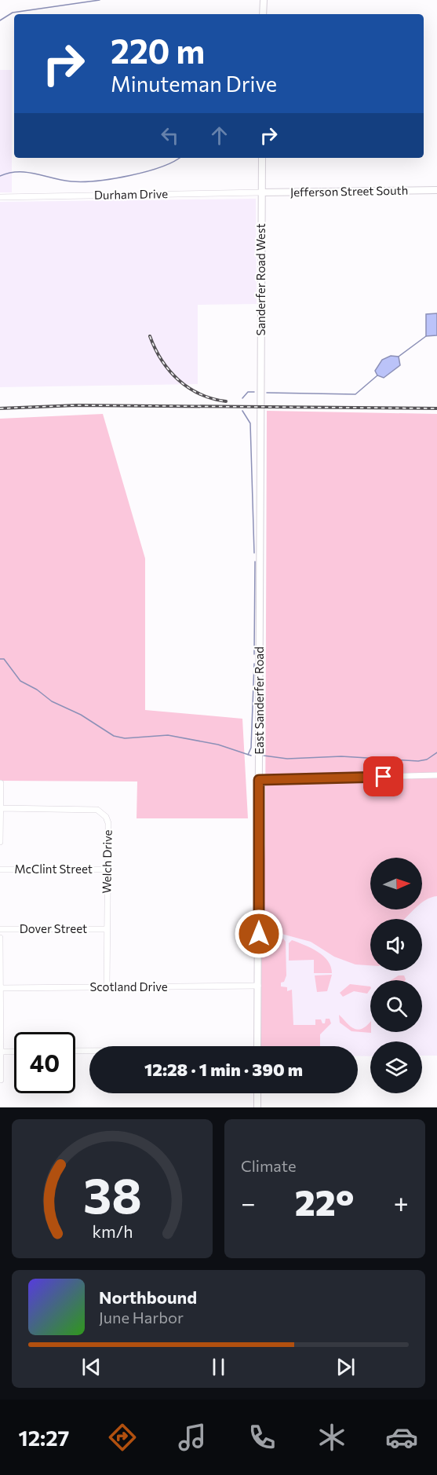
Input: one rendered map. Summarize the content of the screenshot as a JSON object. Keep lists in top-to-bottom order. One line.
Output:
{"streets":{"street":["Jefferson Street South","Durham Drive","Sanderfer Road West","East Sanderfer Road","Welch Drive","McClint Street","Dover Street","Scotland Drive"]},"crossings":[["Jefferson Street South","Durham Drive"],["Jefferson Street South","Sanderfer Road West"],["Durham Drive","Sanderfer Road West"],["Sanderfer Road West","East Sanderfer Road"],["East Sanderfer Road","Scotland Drive"],["Welch Drive","McClint Street"],["Welch Drive","Dover Street"],["Welch Drive","Scotland Drive"]],"north":"right","page":{"turn":["220 m","Minuteman Drive"],"limit":"40","trip":"12:28 · 1 min · 390 m","tile":"Climate","heat":["−","22°","+"],"song":["Northbound","June Harbor"],"tabs":"12:27","gauge":["38","km/h"]}}
